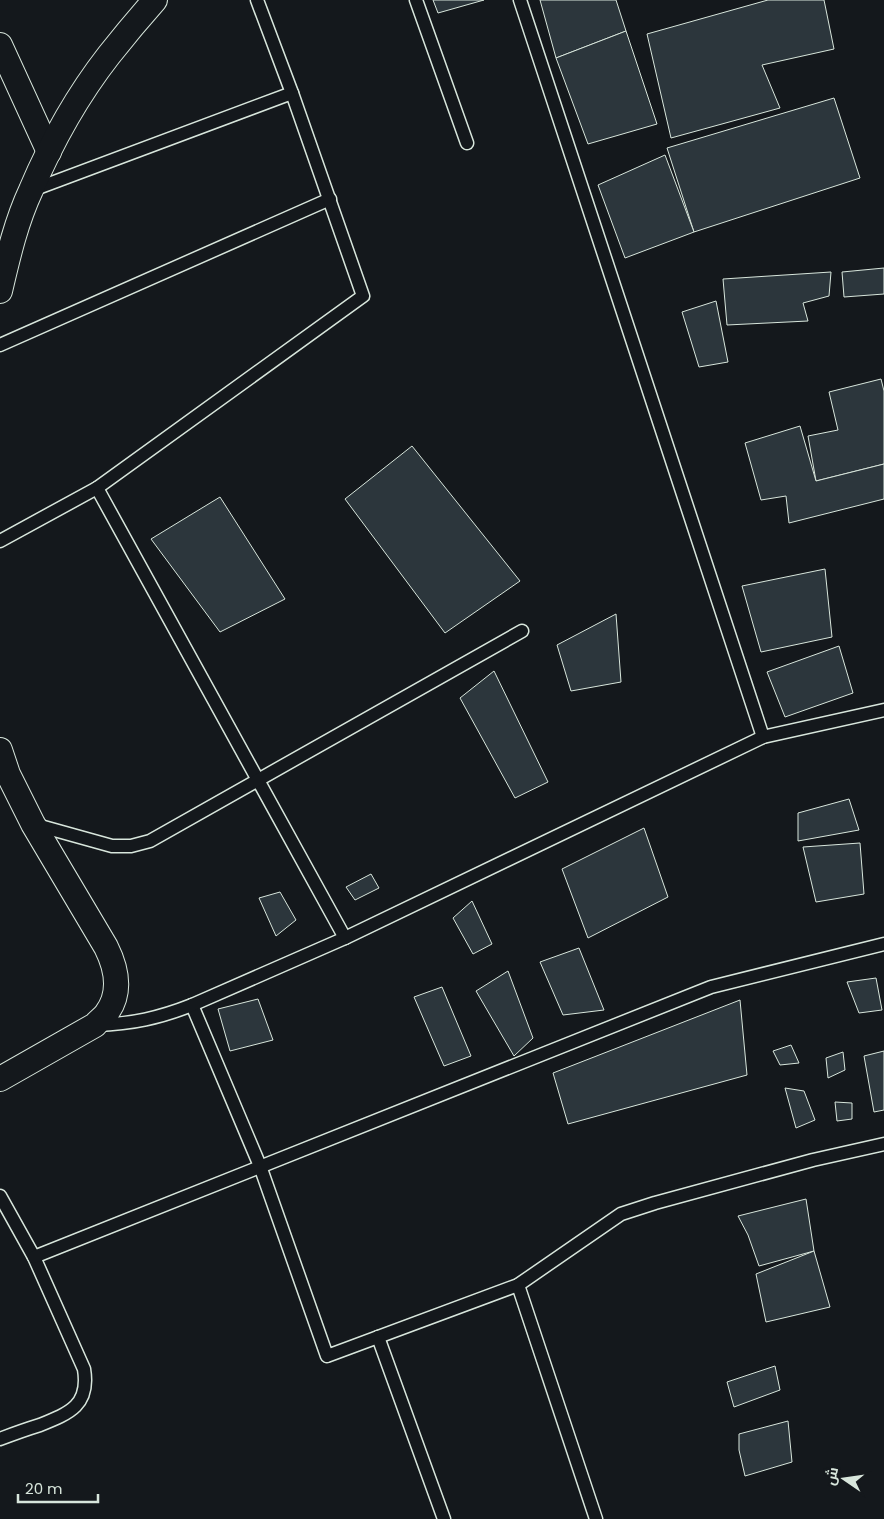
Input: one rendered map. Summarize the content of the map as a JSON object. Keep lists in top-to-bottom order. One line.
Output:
{"scale_bar":"20 m","north":"left"}
